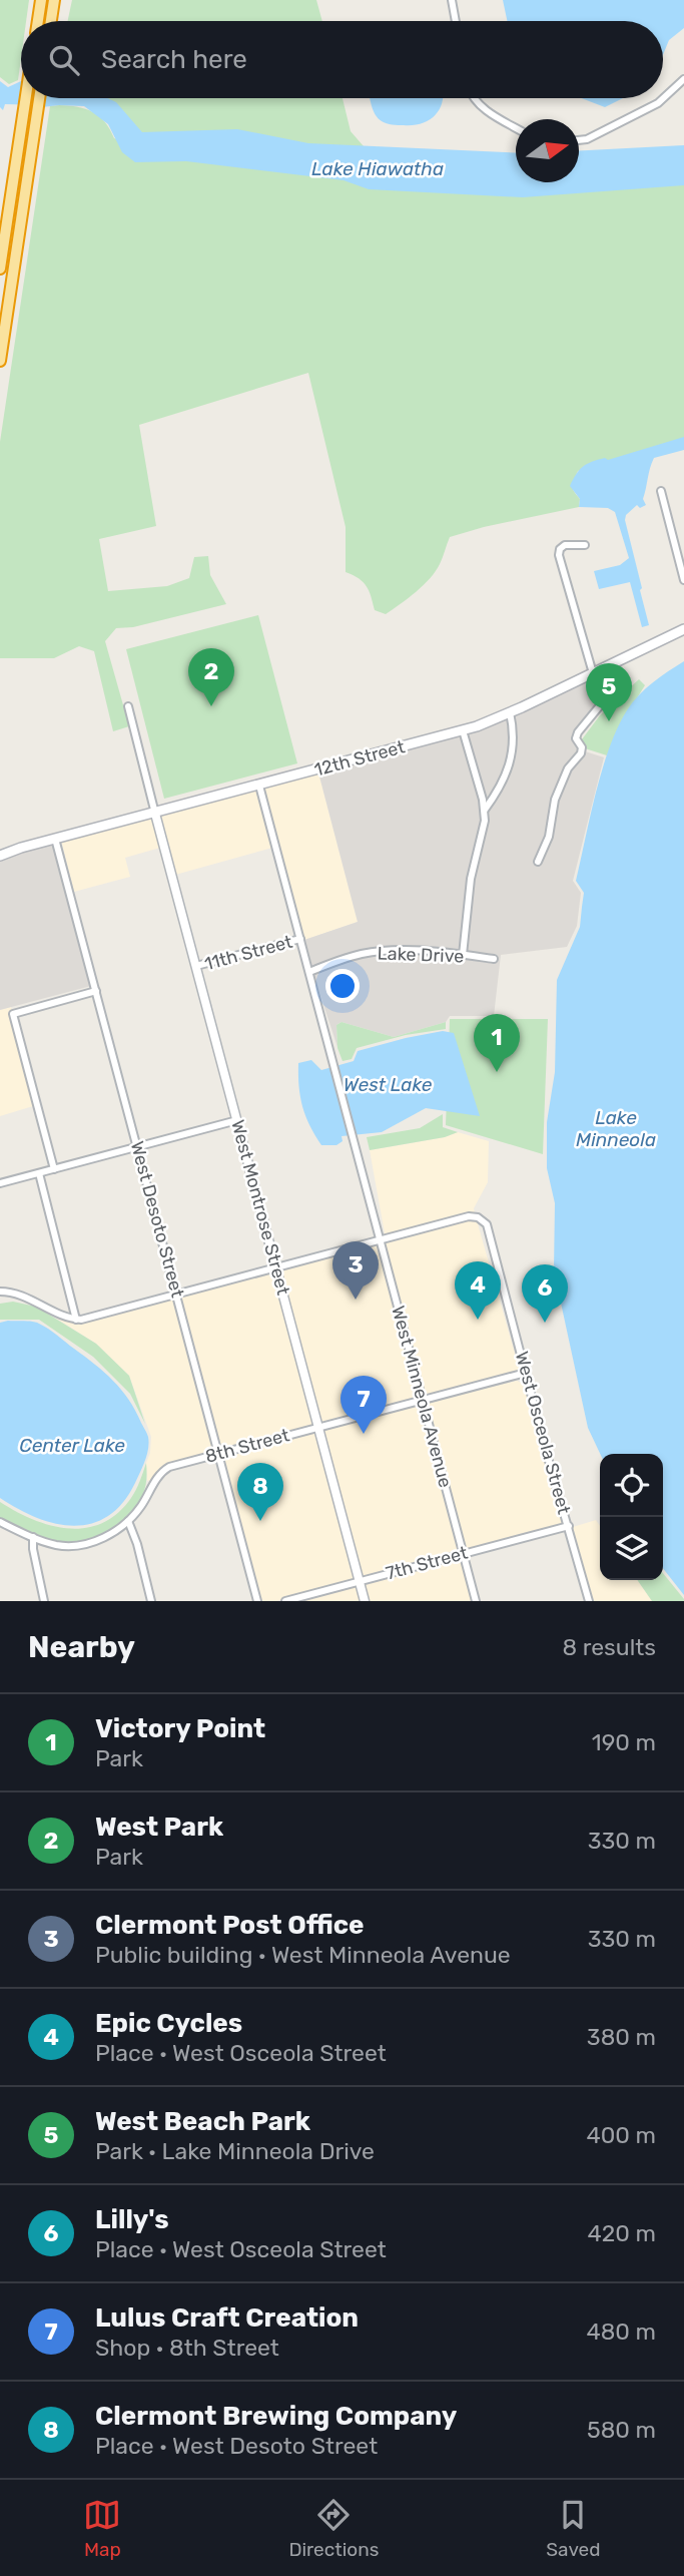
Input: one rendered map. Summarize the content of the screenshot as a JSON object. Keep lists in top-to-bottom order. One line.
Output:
{"streets":{"main road":["12th Street"],"street":["11th Street","Lake Drive","West Montrose Street","West Desoto Street","West Minneola Avenue","West Osceola Street","8th Street","7th Street"]},"crossings":[["12th Street","West Montrose Street"],["12th Street","West Desoto Street"],["12th Street","West Minneola Avenue"],["11th Street","West Montrose Street"],["11th Street","West Minneola Avenue"],["Lake Drive","West Minneola Avenue"],["West Montrose Street","8th Street"],["West Montrose Street","7th Street"],["West Desoto Street","8th Street"],["West Minneola Avenue","West Osceola Street"],["West Minneola Avenue","8th Street"],["West Minneola Avenue","7th Street"],["West Osceola Street","8th Street"],["West Osceola Street","7th Street"]],"water":["Lake Hiawatha","West Lake","Lake Minneola","Center Lake"],"north":"right","page":{"search":"Search here","pins":["2","5","1","3","4","6","7","8"],"heading":["Nearby","8 results"],"list":[{"mark":"1","name":"Victory Point","note":"Park","value":"190 m"},{"mark":"2","name":"West Park","note":"Park","value":"330 m"},{"mark":"3","name":"Clermont Post Office","note":"Public building · West Minneola Avenue","value":"330 m"},{"mark":"4","name":"Epic Cycles","note":"Place · West Osceola Street","value":"380 m"},{"mark":"5","name":"West Beach Park","note":"Park · Lake Minneola Drive","value":"400 m"},{"mark":"6","name":"Lilly's","note":"Place · West Osceola Street","value":"420 m"},{"mark":"7","name":"Lulus Craft Creation","note":"Shop · 8th Street","value":"480 m"},{"mark":"8","name":"Clermont Brewing Company","note":"Place · West Desoto Street","value":"580 m"}],"nav":["Map","Directions","Saved"]}}
